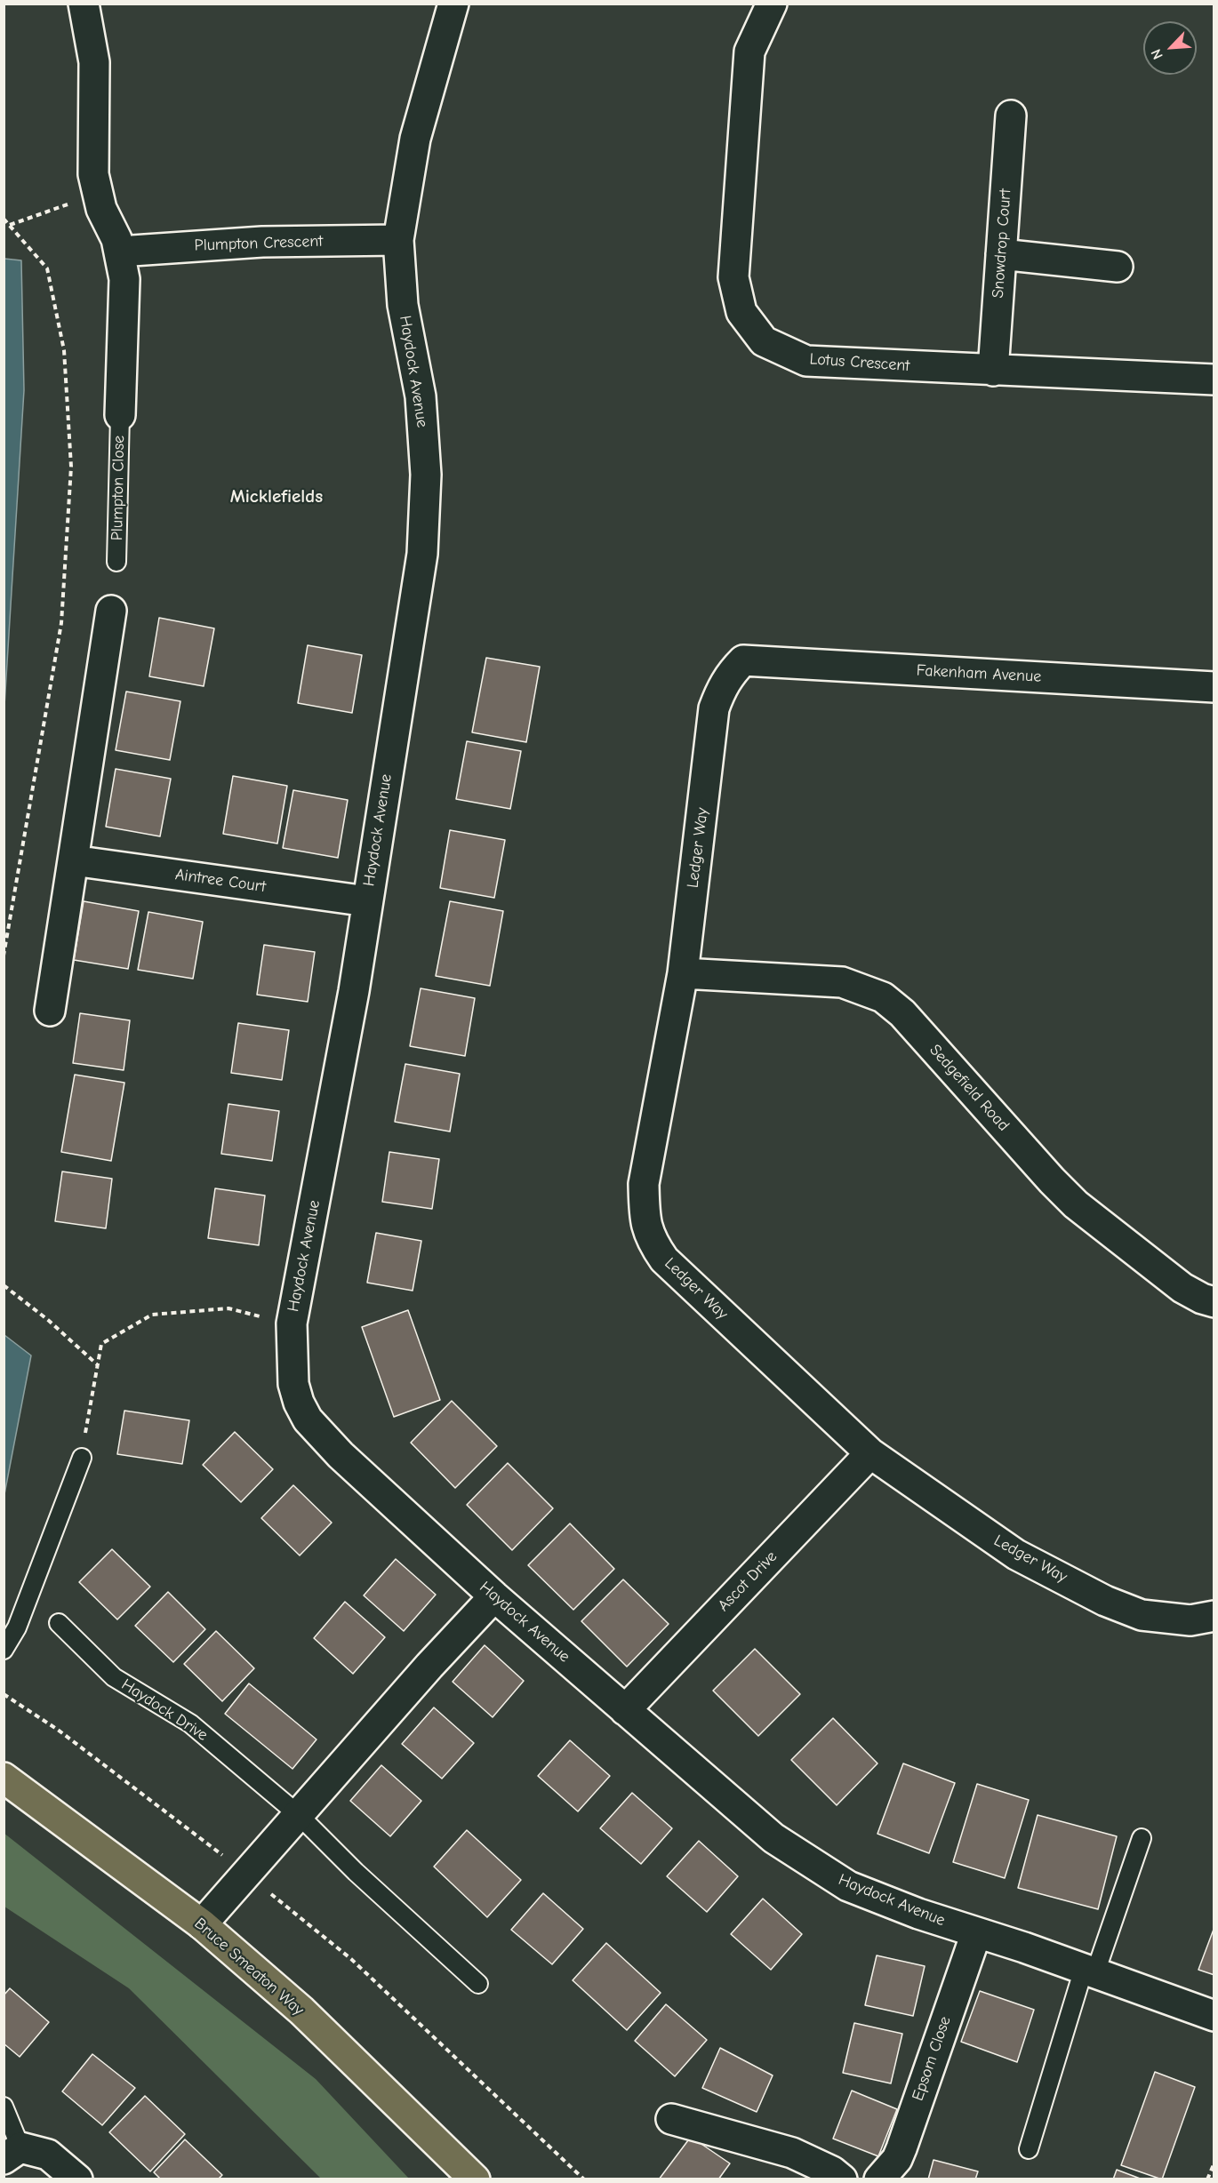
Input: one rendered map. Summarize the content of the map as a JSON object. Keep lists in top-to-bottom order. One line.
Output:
{"streets":{"main road":["Bruce Smeaton Way"],"street":["Plumpton Crescent","Snowdrop Court","Lotus Crescent","Haydock Avenue","Fakenham Avenue","Ledger Way","Aintree Court","Sedgefield Road","Ascot Drive","Epsom Close"],"lane":["Plumpton Close","Haydock Drive"]},"crossings":[["Plumpton Crescent","Haydock Avenue"],["Snowdrop Court","Lotus Crescent"],["Haydock Avenue","Aintree Court"],["Haydock Avenue","Ascot Drive"],["Haydock Avenue","Epsom Close"],["Fakenham Avenue","Ledger Way"],["Ledger Way","Sedgefield Road"],["Ledger Way","Ascot Drive"]],"districts":["Micklefields"],"north":"bottom left"}
